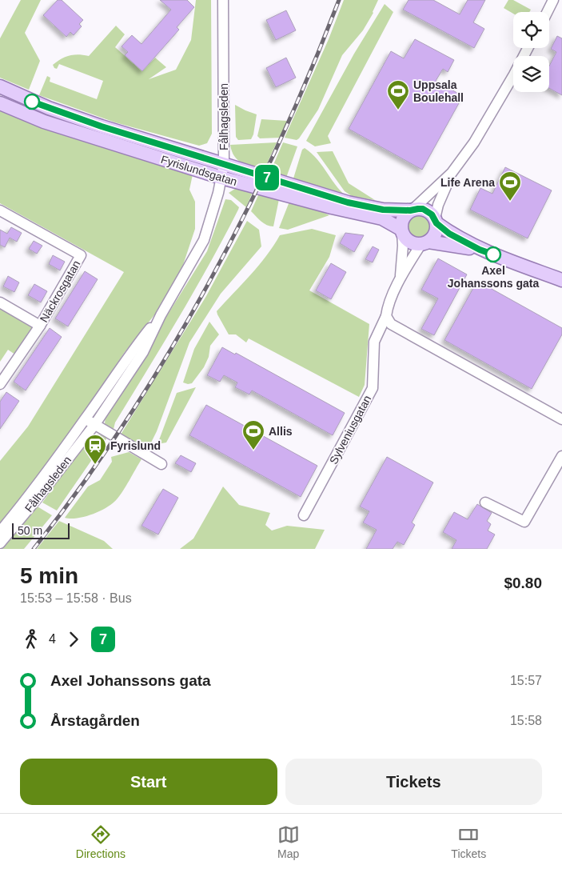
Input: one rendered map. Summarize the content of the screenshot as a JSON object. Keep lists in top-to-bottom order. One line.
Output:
{"streets":{"main road":["Fyrislundsgatan"],"street":["Fålhagsleden","Näckrosgatan","Sylveniusgatan"]},"crossings":[["Fålhagsleden","Fyrislundsgatan"],["Fyrislundsgatan","Sylveniusgatan"]],"places":{"sports":["Uppsala Boulehall","Life Arena","Allis"],"other":["Axel Johanssons gata"],"station":["Fyrislund"]},"lines":["bus line 7"],"scale_bar":"50 m","page":{"on_map":"7","scale":"50 m","heading":["5 min","15:53 – 15:58 · Bus","$0.80"],"legs":["4","7"],"list":[{"name":"Axel Johanssons gata","value":"15:57"},{"name":"Årstagården","value":"15:58"}],"buttons":["Start","Tickets"],"tabs":["Directions","Map","Tickets"]}}
